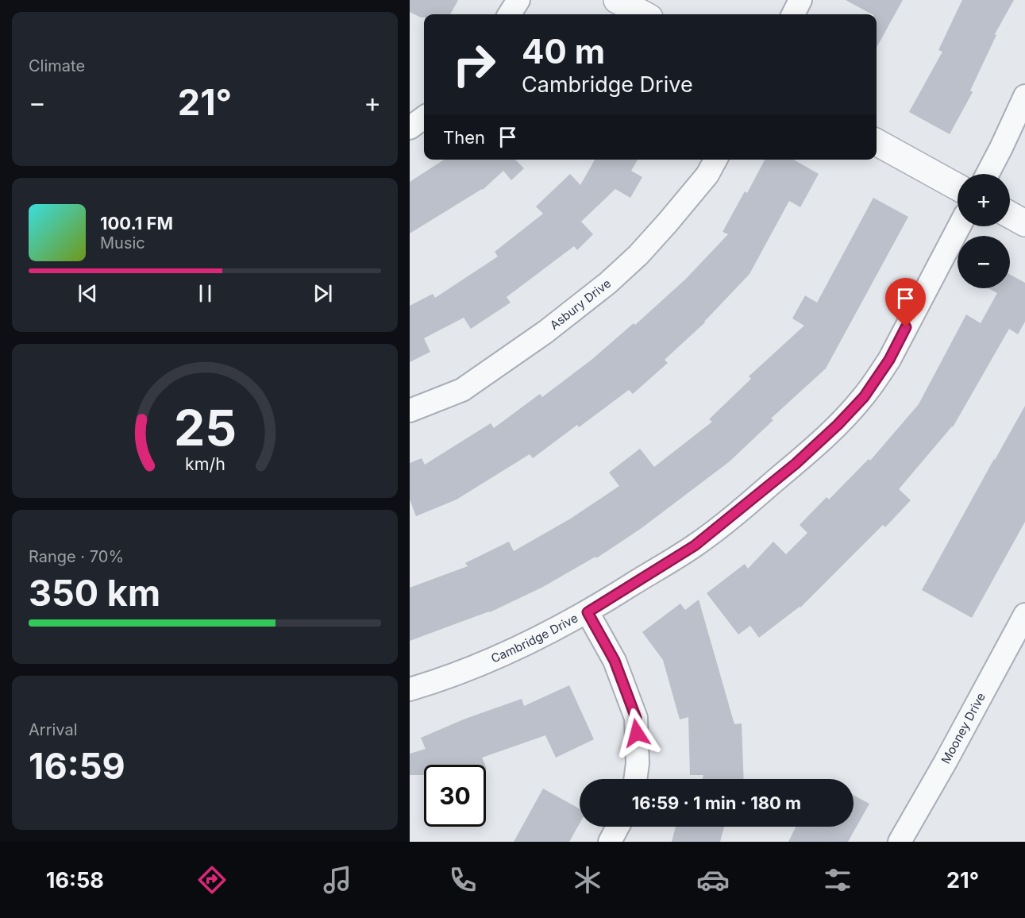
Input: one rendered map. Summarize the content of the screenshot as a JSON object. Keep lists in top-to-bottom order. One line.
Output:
{"streets":{"street":["Asbury Drive","Cambridge Drive","Mooney Drive"]},"page":{"tile":["Climate",["Range · 70%","350 km"],["Arrival","16:59"]],"turn":["40 m","Cambridge Drive"],"heat":["−","21°","+"],"then":"Then","map_buttons":["+","−"],"song":["100.1 FM","Music"],"limit":"30","trip":"16:59 · 1 min · 180 m","tabs":["16:58","21°"],"gauge":["25","km/h"]}}
